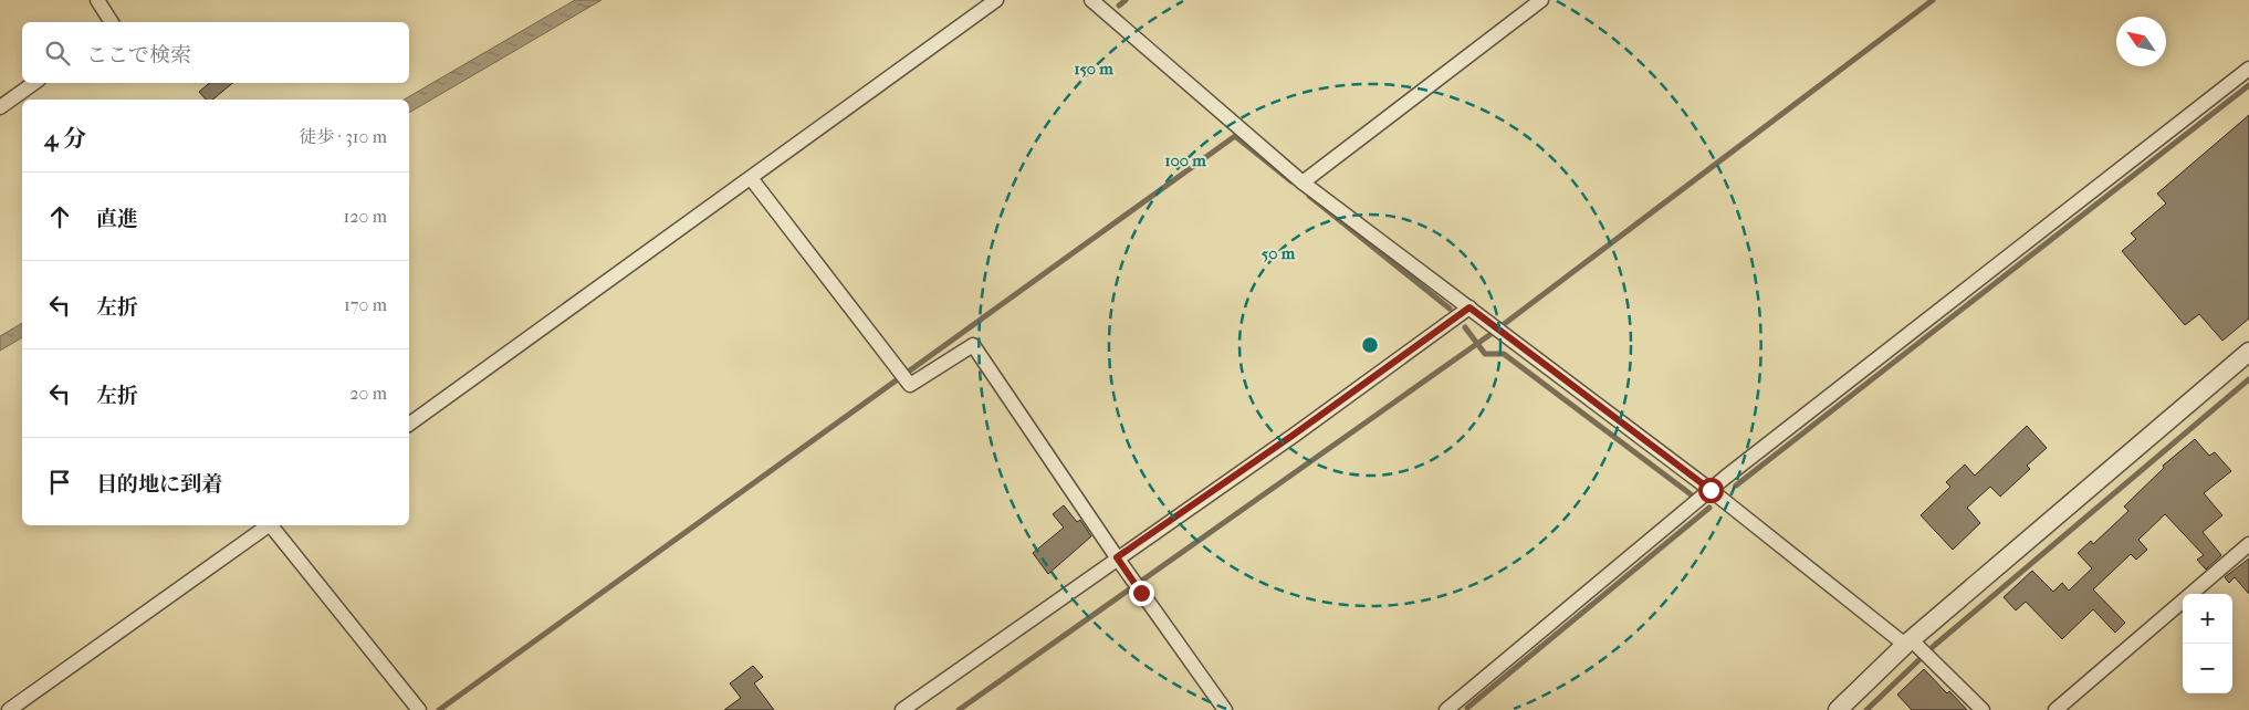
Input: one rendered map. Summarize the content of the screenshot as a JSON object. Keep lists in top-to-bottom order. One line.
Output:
{"north":"top left","page":{"search":"ここで検索","heading":["4 分","徒歩 · 310 m"],"list":[["直進","120 m"],["左折","170 m"],["左折","20 m"],"目的地に到着"],"map_buttons":["+","−"]},"rings":["150 m","100 m","50 m"]}
